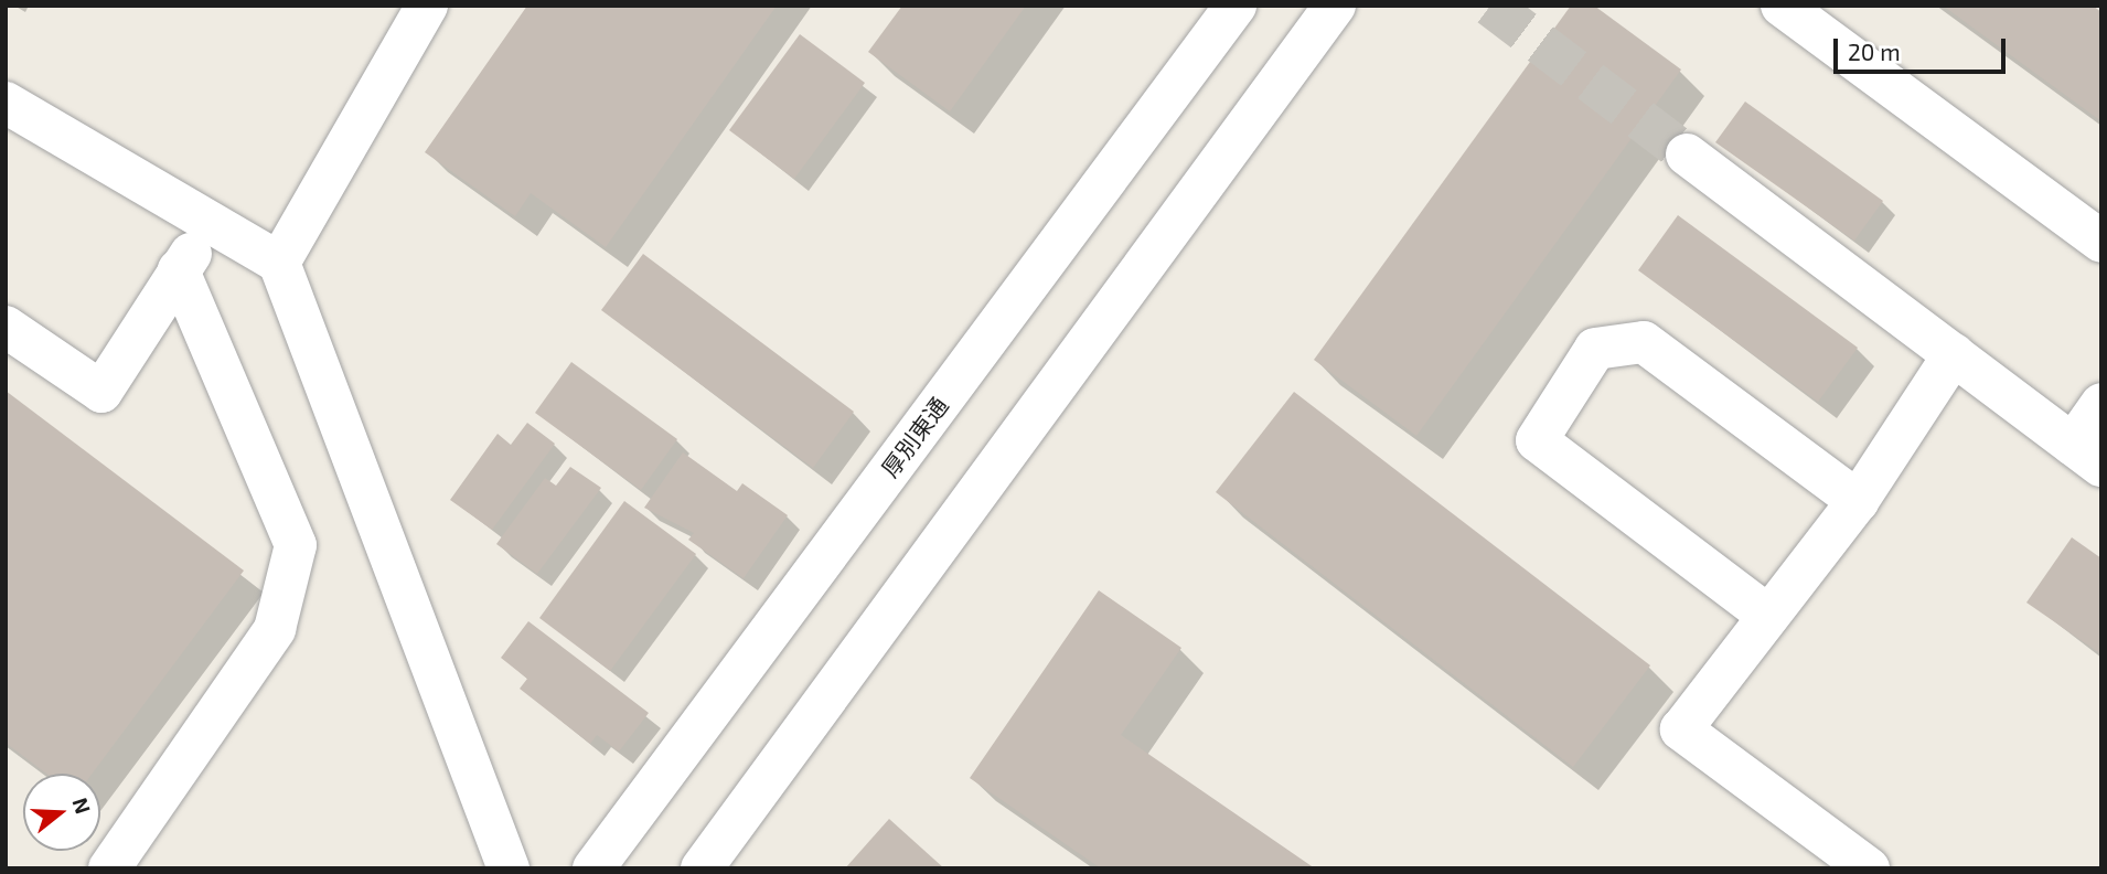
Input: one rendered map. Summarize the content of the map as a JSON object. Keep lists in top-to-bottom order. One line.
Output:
{"streets":{"street":["厚別東通"]},"scale_bar":"20 m","north":"right"}
